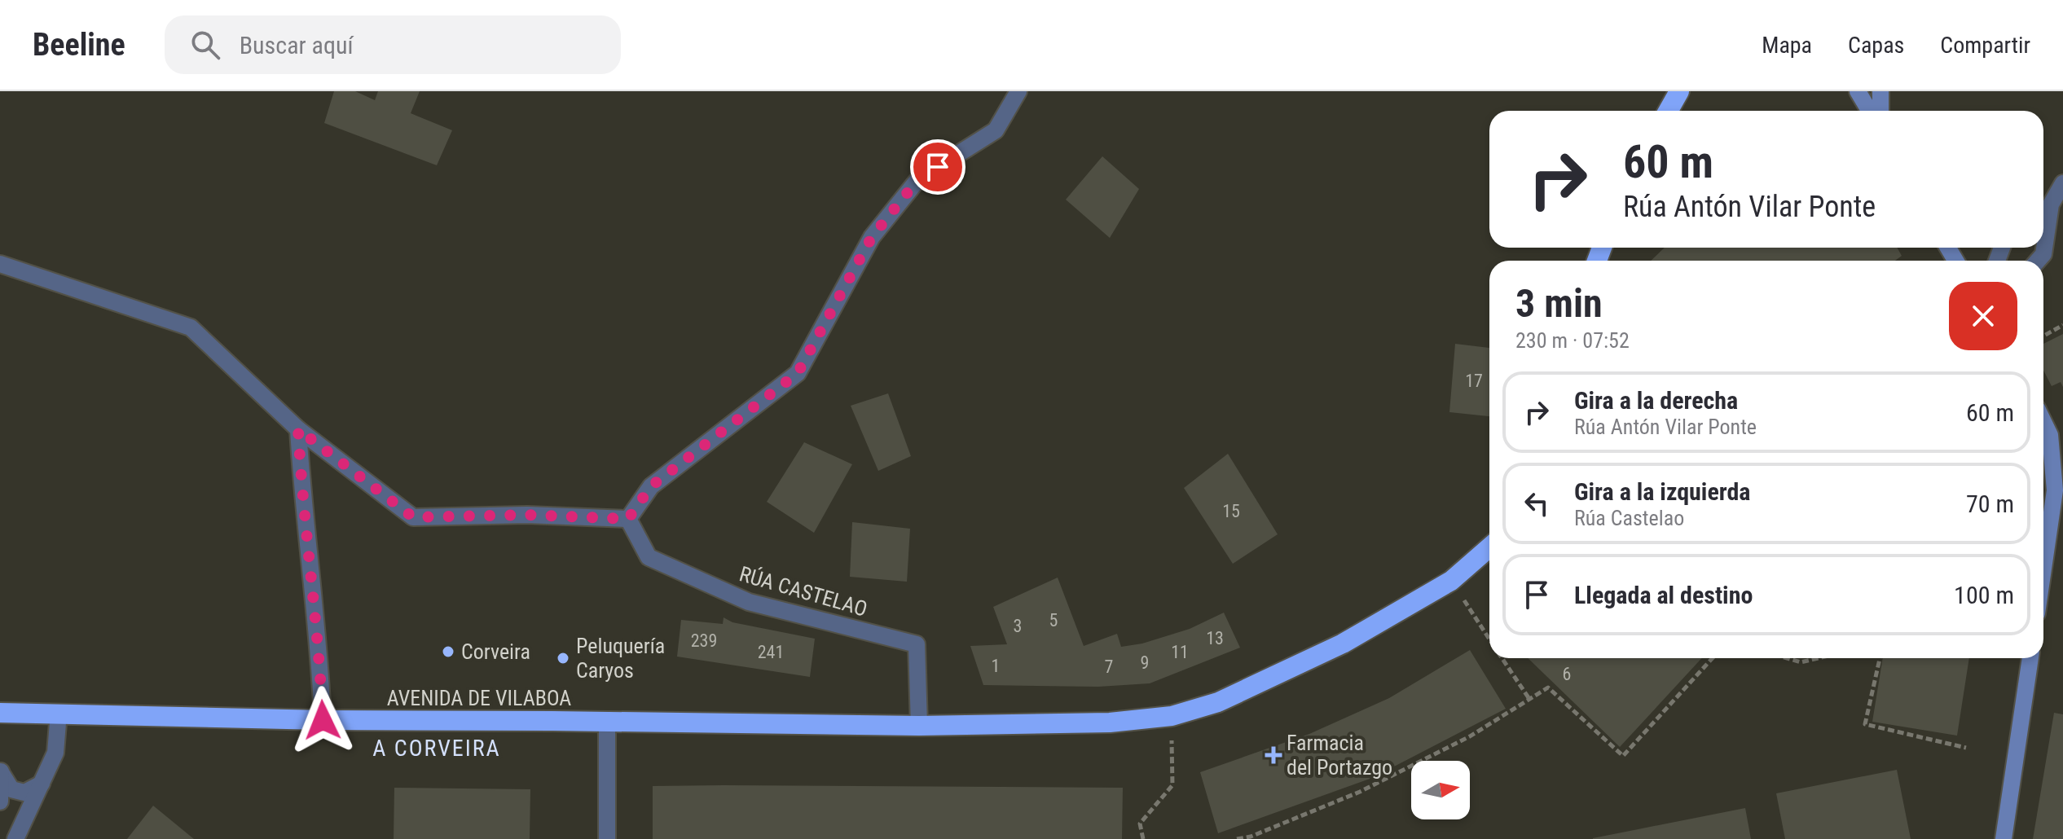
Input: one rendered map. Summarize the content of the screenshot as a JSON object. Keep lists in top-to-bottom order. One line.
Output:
{"streets":{"highway":["AVENIDA DE VILABOA"],"street":["RÚA CASTELAO"]},"crossings":[["RÚA CASTELAO","AVENIDA DE VILABOA"]],"districts":["A CORVEIRA"],"places":{"other":["Corveira","Peluquería Caryos"],"health":["Farmacia del Portazgo"]},"house_numbers":["17","15","5","3","13","239","241","11","9","1","7","6"],"north":"right","page":{"header":"Beeline","search":"Buscar aquí","nav":["Mapa","Capas","Compartir"],"turn":["60 m","Rúa Antón Vilar Ponte"],"heading":["3 min","230 m · 07:52"],"list":[{"name":"Gira a la derecha","note":"Rúa Antón Vilar Ponte","value":"60 m"},{"name":"Gira a la izquierda","note":"Rúa Castelao","value":"70 m"},{"name":"Llegada al destino","value":"100 m"}]}}
